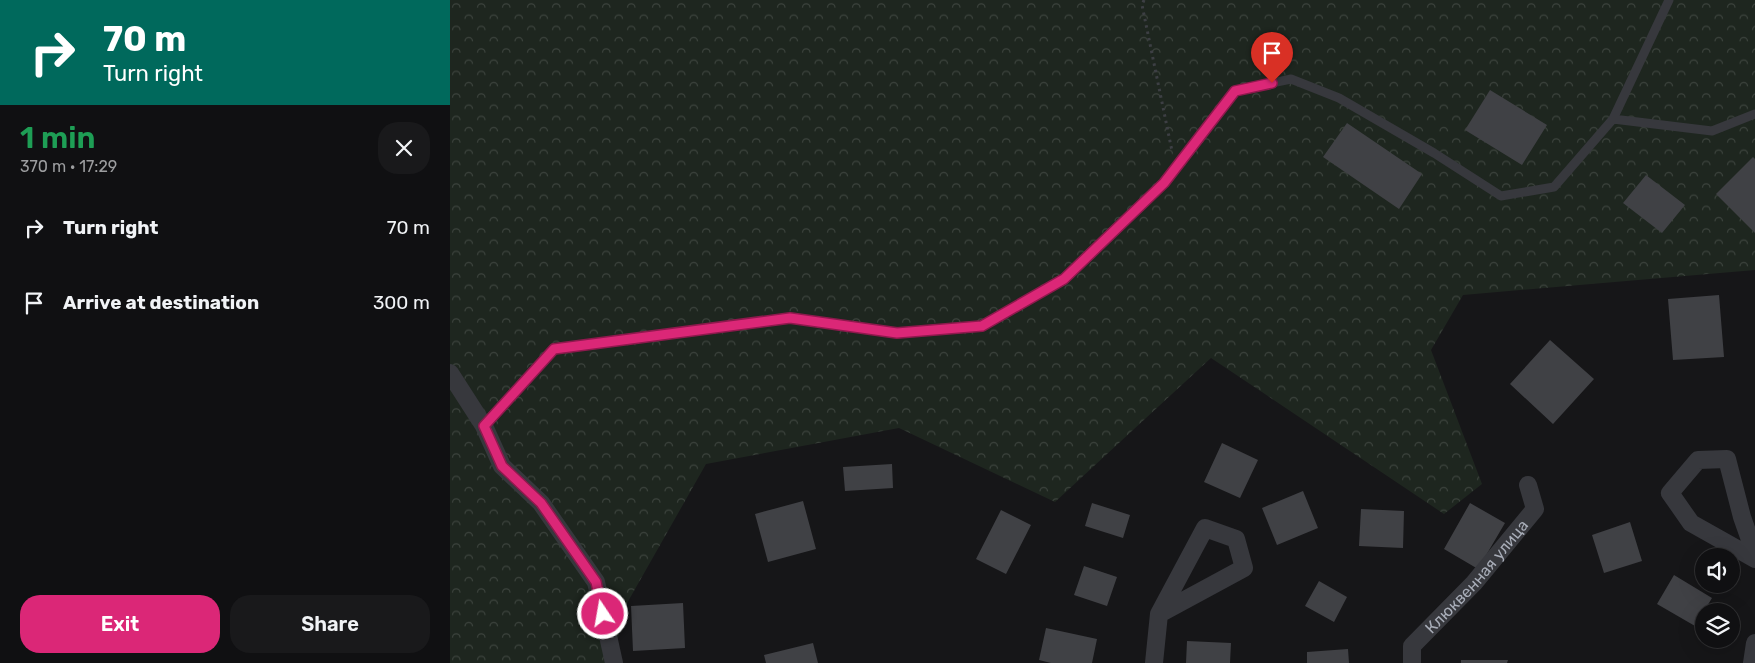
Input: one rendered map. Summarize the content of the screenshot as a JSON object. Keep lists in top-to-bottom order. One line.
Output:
{"streets":{"street":["Клюквенная улица"]},"page":{"turn":["70 m","Turn right"],"heading":["1 min","370 m · 17:29"],"list":[{"name":"Turn right","value":"70 m"},{"name":"Arrive at destination","value":"300 m"}],"buttons":["Exit","Share"]}}
